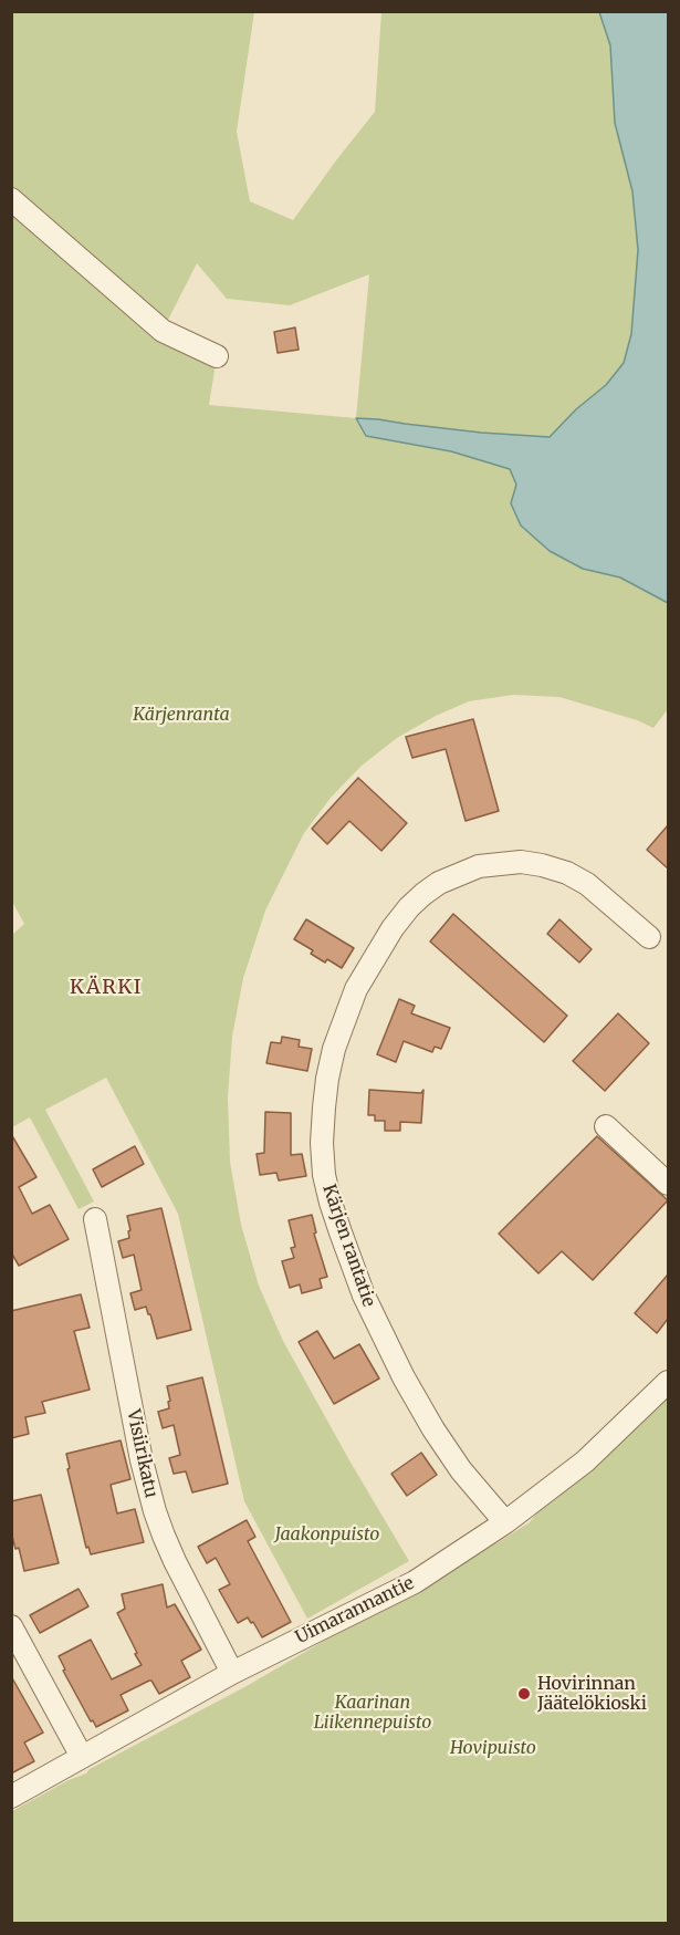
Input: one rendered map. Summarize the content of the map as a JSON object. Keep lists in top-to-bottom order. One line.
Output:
{"streets":{"street":["Kärjen rantatie","Visiirikatu","Uimarannantie"]},"crossings":[["Kärjen rantatie","Uimarannantie"],["Visiirikatu","Uimarannantie"]],"districts":["KÄRKI"],"parks":["Kärjenranta","Jaakonpuisto","Kaarinan Liikennepuisto","Hovipuisto"],"places":["Hovirinnan Jäätelökioski"]}
